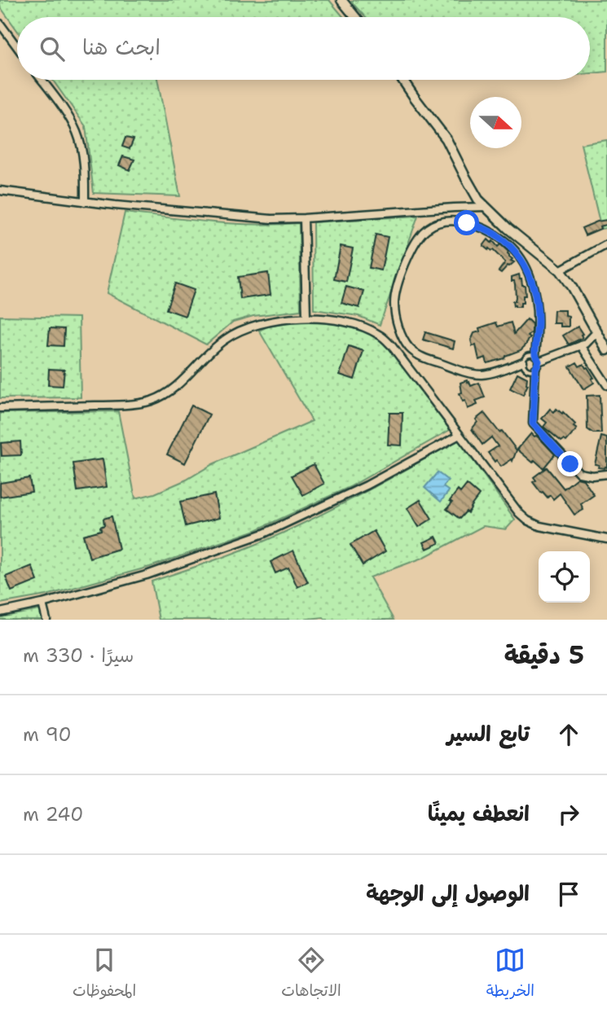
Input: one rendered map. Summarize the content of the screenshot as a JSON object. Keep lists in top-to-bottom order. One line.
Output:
{"north":"right","page":{"search":"ابحث هنا","heading":["5 دقيقة","سيرًا · 330 m"],"list":[["تابع السير","90 m"],["انعطف يمينًا","240 m"],"الوصول إلى الوجهة"],"nav":["الخريطة","الاتجاهات","المحفوظات"]}}
